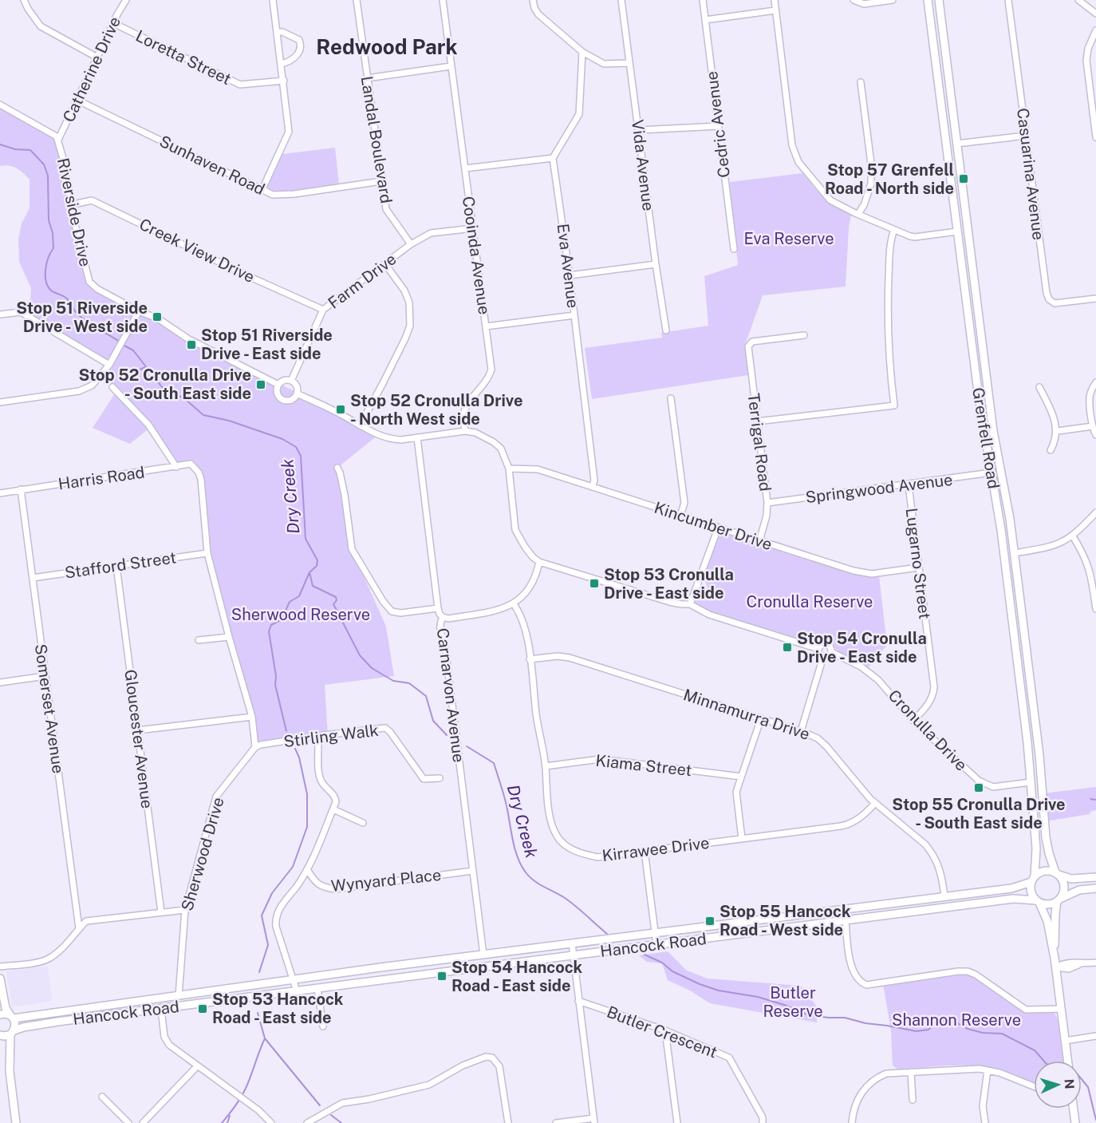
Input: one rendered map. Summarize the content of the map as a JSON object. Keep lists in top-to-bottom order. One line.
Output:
{"streets":{"main road":["Grenfell Road","Hancock Road"],"street":["Loretta Street","Catherine Drive","Cedric Avenue","Landal Boulevard","Sunhaven Road","Vida Avenue","Casuarina Avenue","Riverside Drive","Creek View Drive","Cooinda Avenue","Eva Avenue","Farm Drive","Terrigal Road","Harris Road","Springwood Avenue","Kincumber Drive","Lugarno Street","Stafford Street","Carnarvon Avenue","Somerset Avenue","Minnamurra Drive","Cronulla Drive","Stirling Walk","Gloucester Avenue","Kiama Street","Kirrawee Drive","Sherwood Drive","Wynyard Place","Butler Crescent"]},"crossings":[["Loretta Street","Catherine Drive"],["Catherine Drive","Sunhaven Road"],["Catherine Drive","Riverside Drive"],["Landal Boulevard","Sunhaven Road"],["Landal Boulevard","Farm Drive"],["Riverside Drive","Creek View Drive"],["Riverside Drive","Farm Drive"],["Creek View Drive","Farm Drive"],["Cooinda Avenue","Farm Drive"],["Eva Avenue","Kincumber Drive"],["Grenfell Road","Springwood Avenue"],["Grenfell Road","Cronulla Drive"],["Grenfell Road","Hancock Road"],["Terrigal Road","Springwood Avenue"],["Terrigal Road","Kincumber Drive"],["Harris Road","Stafford Street"],["Harris Road","Somerset Avenue"],["Springwood Avenue","Lugarno Street"],["Kincumber Drive","Lugarno Street"],["Lugarno Street","Cronulla Drive"],["Stafford Street","Somerset Avenue"],["Stafford Street","Gloucester Avenue"],["Carnarvon Avenue","Wynyard Place"],["Carnarvon Avenue","Hancock Road"],["Minnamurra Drive","Kirrawee Drive"],["Minnamurra Drive","Hancock Road"],["Stirling Walk","Sherwood Drive"],["Kiama Street","Kirrawee Drive"],["Sherwood Drive","Hancock Road"]],"districts":["Redwood Park"],"water":["Dry Creek"],"parks":["Eva Reserve","Cronulla Reserve","Sherwood Reserve","Butler Reserve","Shannon Reserve"],"places":{"transit":["Stop 57 Grenfell Road - North side","Stop 51 Riverside Drive - West side","Stop 51 Riverside Drive - East side","Stop 52 Cronulla Drive - South East side","Stop 52 Cronulla Drive - North West side","Stop 53 Cronulla Drive - East side","Stop 54 Cronulla Drive - East side","Stop 55 Cronulla Drive - South East side","Stop 55 Hancock Road - West side","Stop 54 Hancock Road - East side","Stop 53 Hancock Road - East side"]},"north":"right"}
